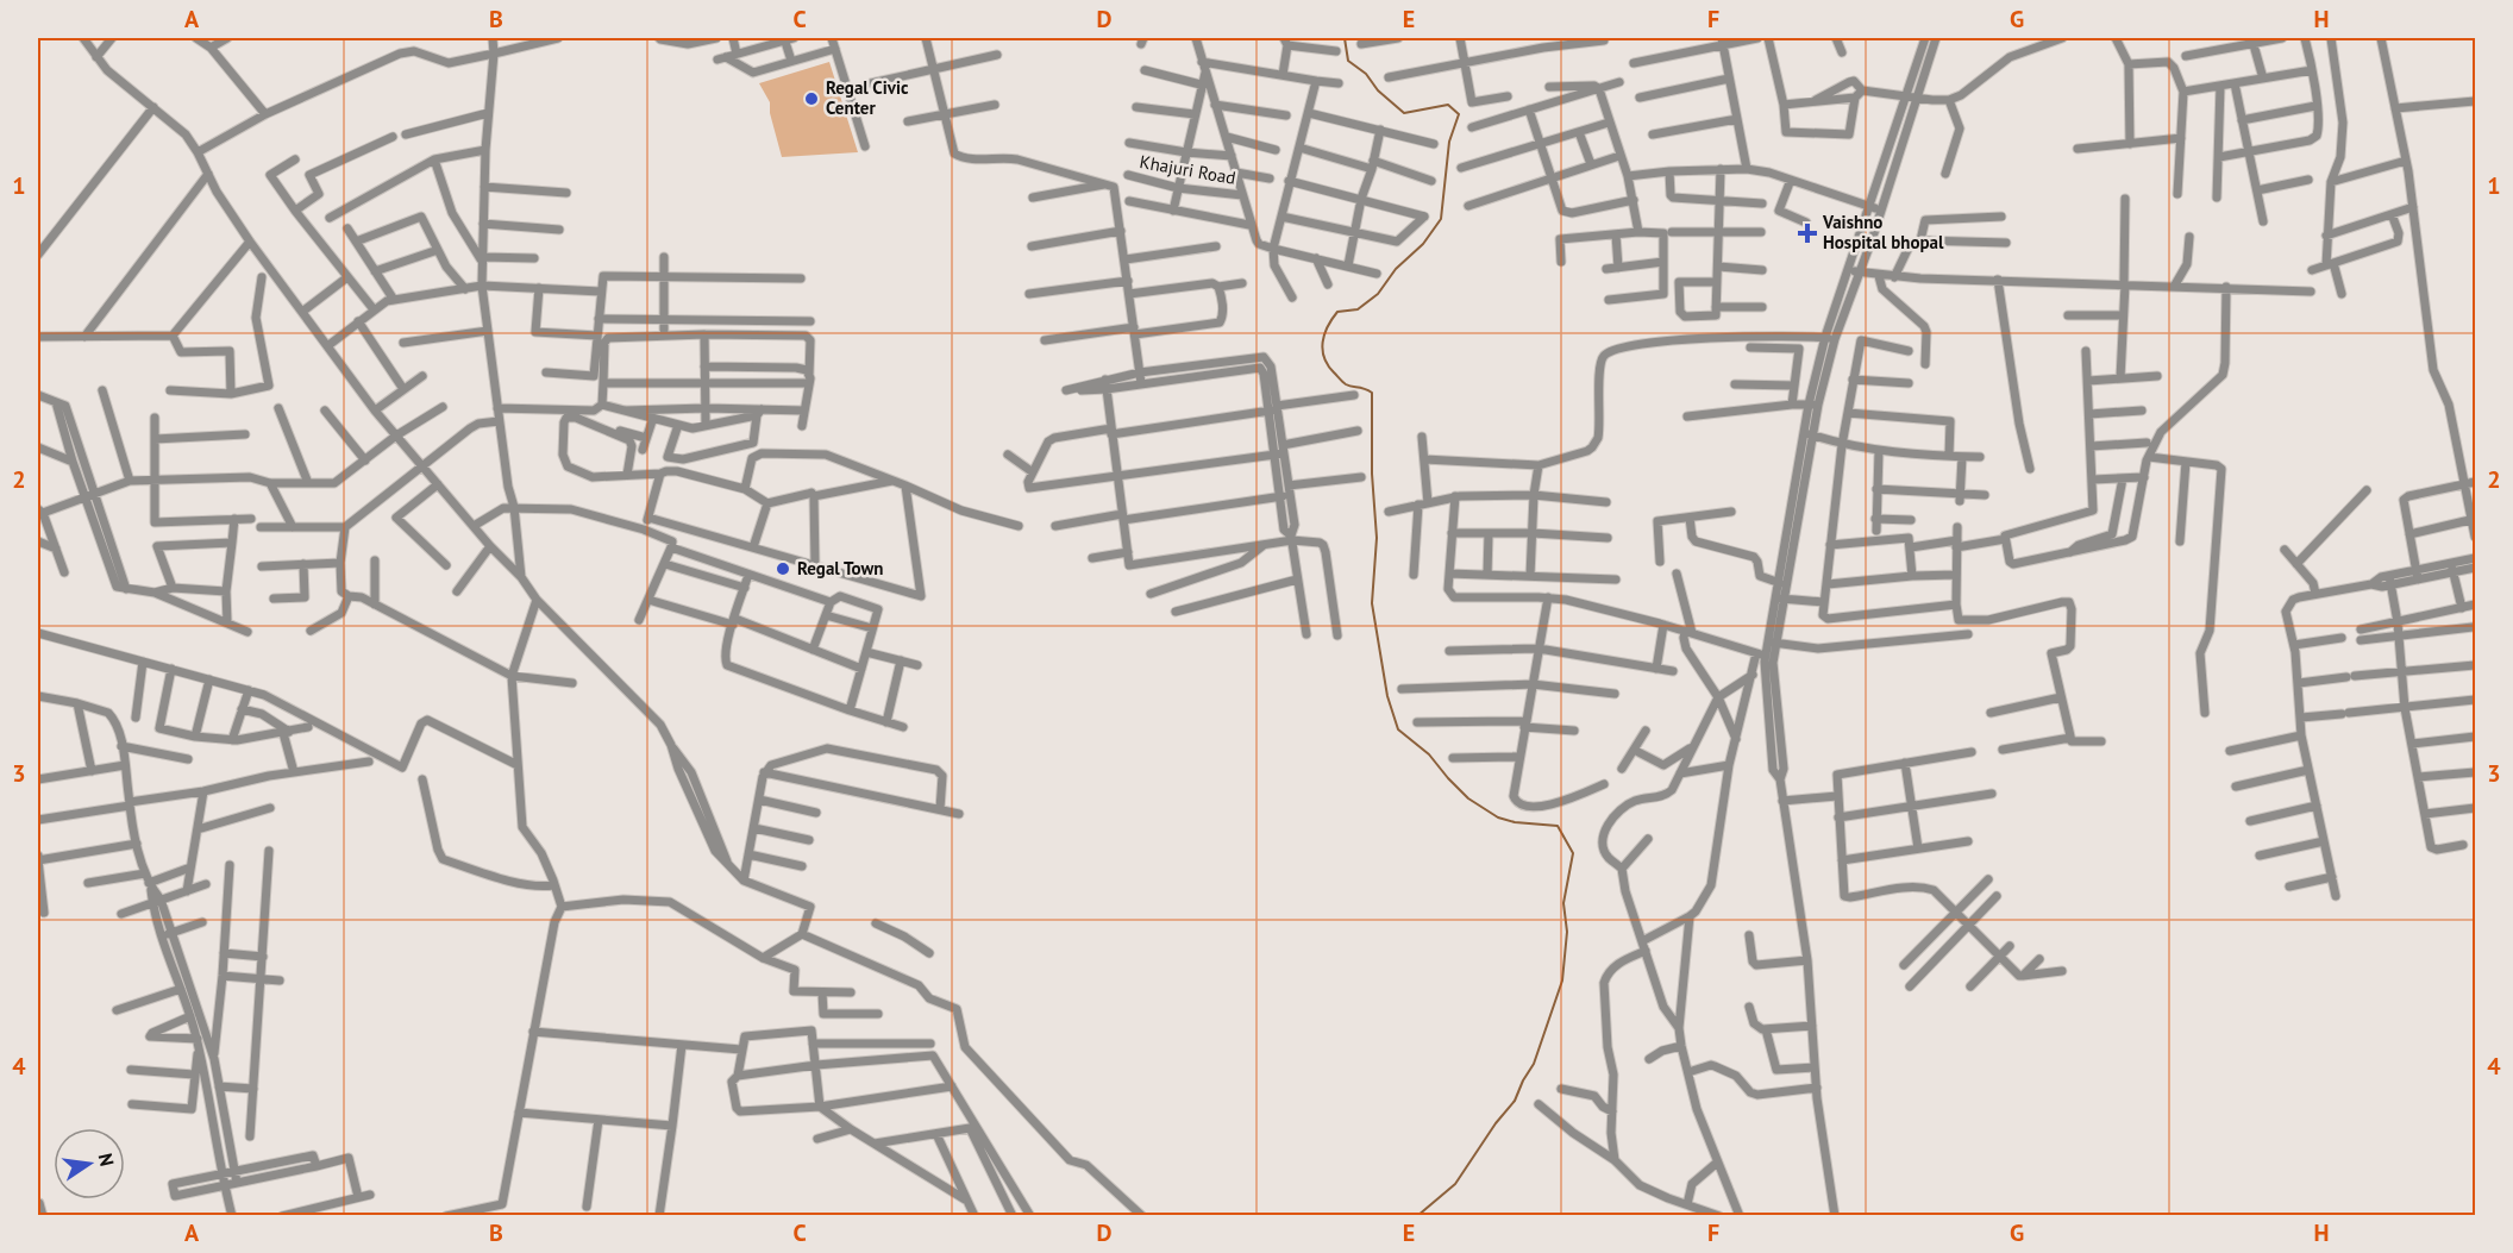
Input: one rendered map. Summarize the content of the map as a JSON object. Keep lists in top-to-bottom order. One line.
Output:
{"streets":{"street":["Khajuri Road"]},"places":{"other":["Regal Civic Center","Regal Town"],"health":["Vaishno Hospital bhopal"]},"north":"right","grid":{"columns":["A","B","C","D","E","F","G","H"],"rows":["1","2","3","4"]}}
